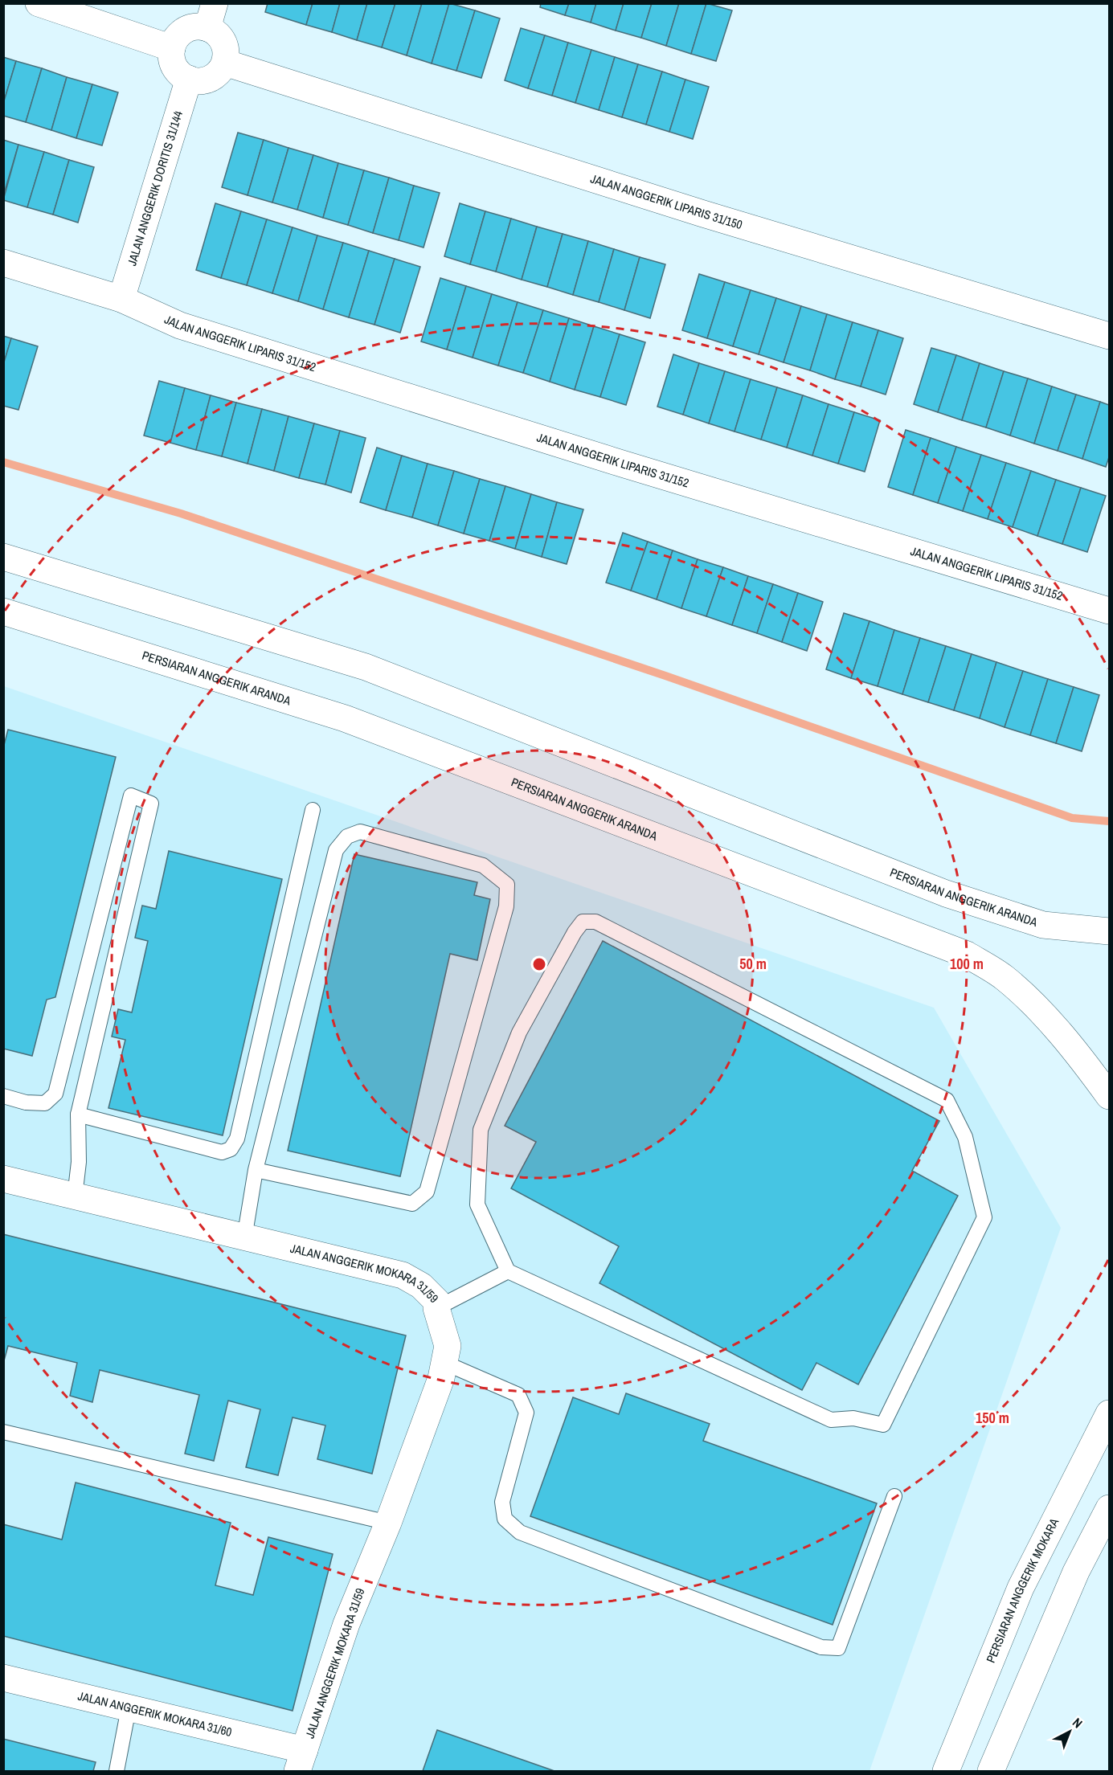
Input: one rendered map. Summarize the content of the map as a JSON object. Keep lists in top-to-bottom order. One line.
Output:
{"streets":{"street":["JALAN ANGGERIK DORITIS 31/144","JALAN ANGGERIK LIPARIS 31/150","JALAN ANGGERIK LIPARIS 31/152","PERSIARAN ANGGERIK ARANDA","JALAN ANGGERIK MOKARA 31/59","PERSIARAN ANGGERIK MOKARA","JALAN ANGGERIK MOKARA 31/60"]},"crossings":[["JALAN ANGGERIK DORITIS 31/144","JALAN ANGGERIK LIPARIS 31/150"],["JALAN ANGGERIK DORITIS 31/144","JALAN ANGGERIK LIPARIS 31/152"],["JALAN ANGGERIK MOKARA 31/59","JALAN ANGGERIK MOKARA 31/60"]],"north":"top right","rings":["50 m","100 m","150 m"]}
